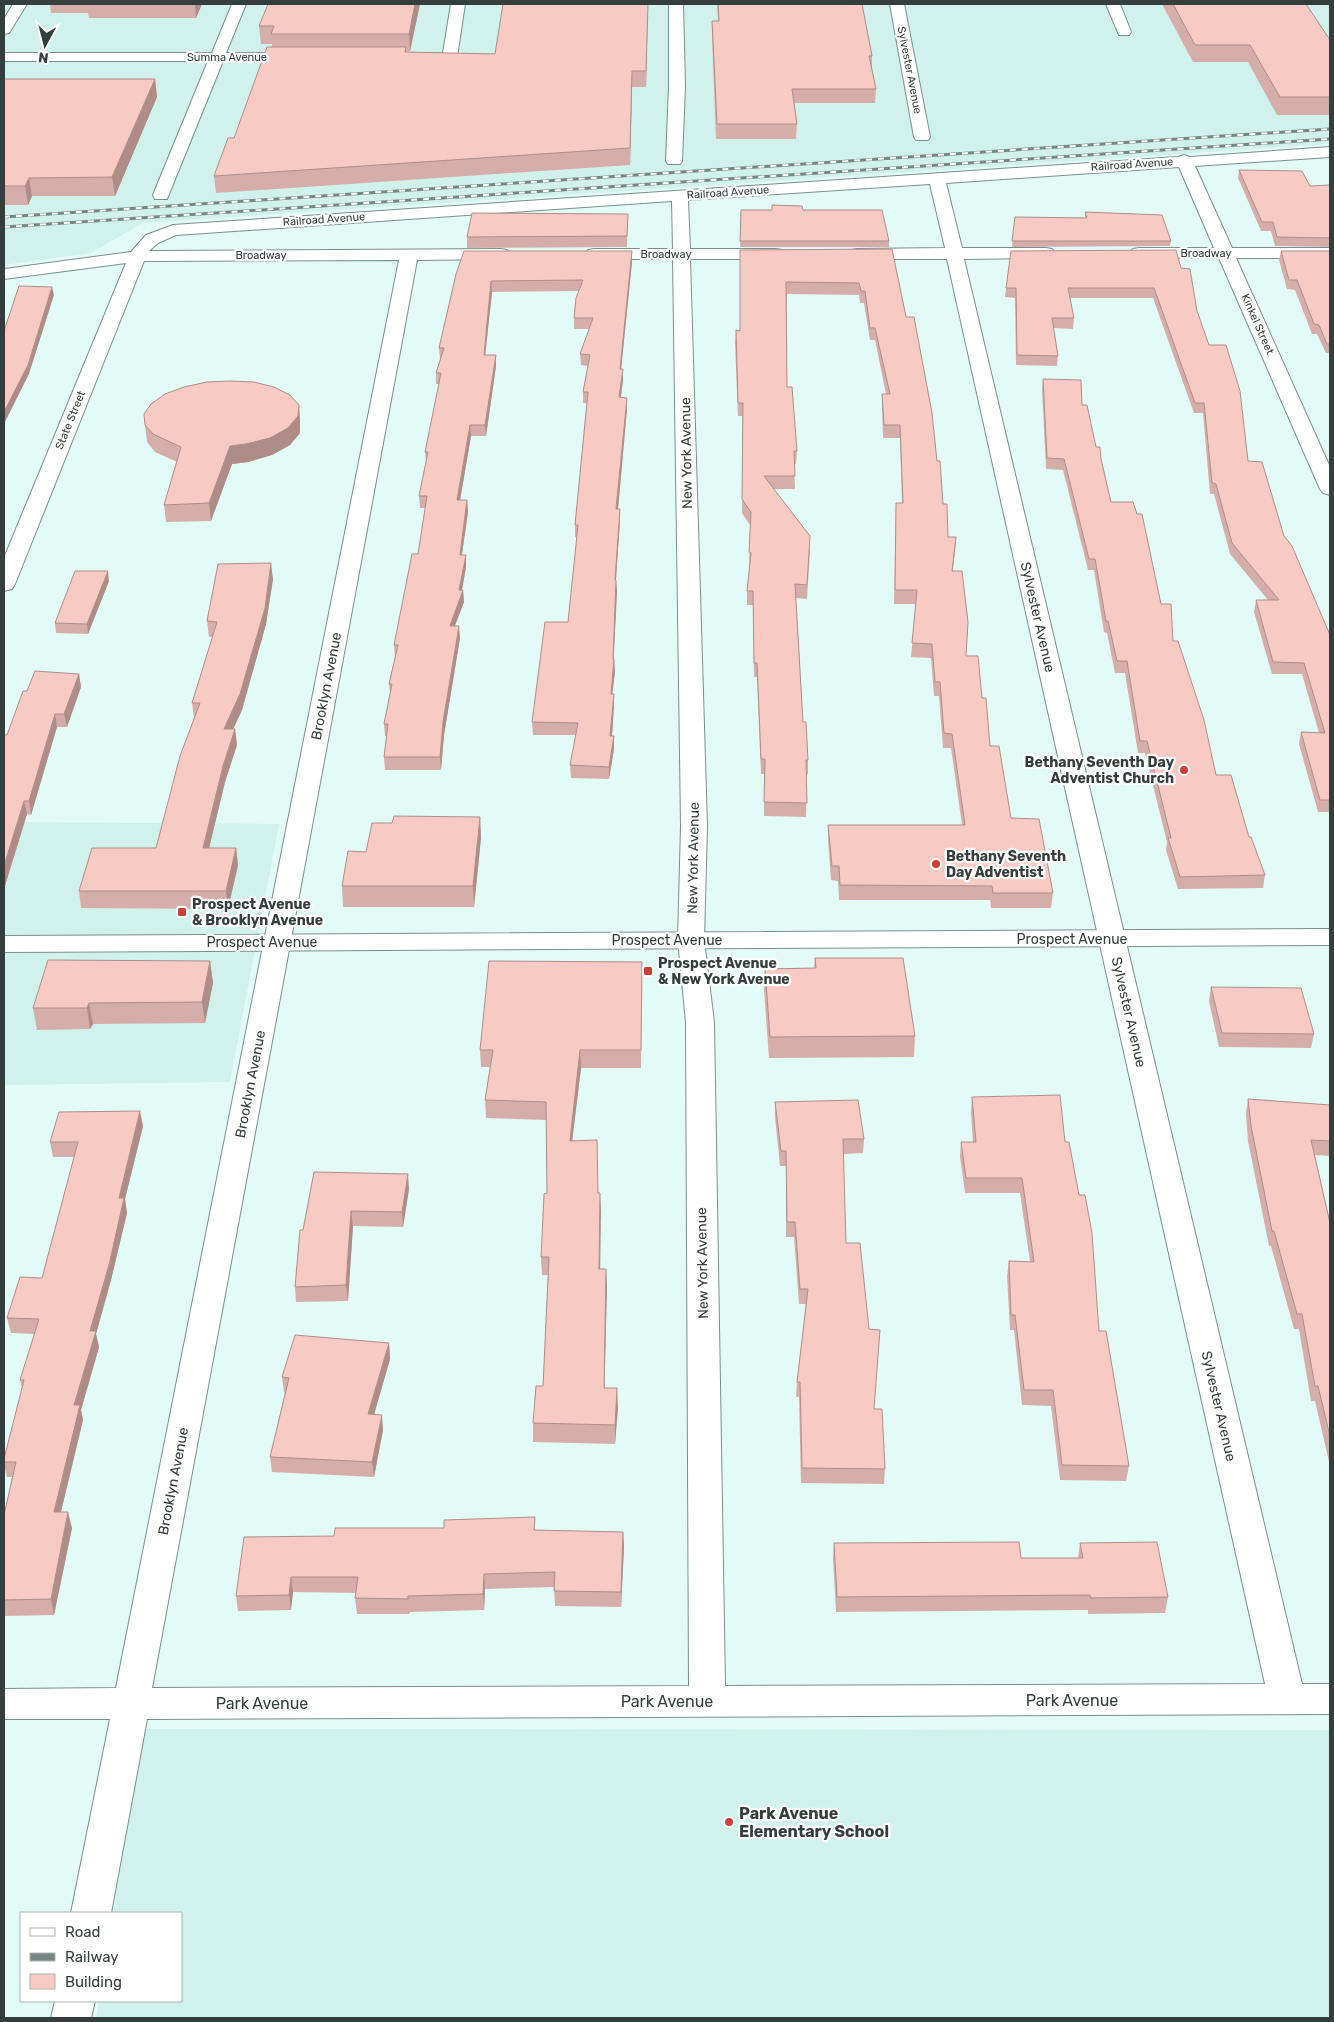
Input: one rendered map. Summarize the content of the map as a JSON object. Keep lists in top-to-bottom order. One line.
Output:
{"streets":{"street":["Summa Avenue","Sylvester Avenue","Railroad Avenue","Broadway","Kinkel Street","State Street","New York Avenue","Brooklyn Avenue","Prospect Avenue","Park Avenue"]},"crossings":[["Sylvester Avenue","Railroad Avenue"],["Sylvester Avenue","Prospect Avenue"],["Sylvester Avenue","Park Avenue"],["Railroad Avenue","Broadway"],["Railroad Avenue","Kinkel Street"],["Railroad Avenue","State Street"],["Railroad Avenue","New York Avenue"],["Broadway","Kinkel Street"],["Broadway","State Street"],["Broadway","New York Avenue"],["Broadway","Brooklyn Avenue"],["New York Avenue","Prospect Avenue"],["New York Avenue","Park Avenue"],["Brooklyn Avenue","Prospect Avenue"],["Brooklyn Avenue","Park Avenue"]],"places":{"other":["Bethany Seventh Day Adventist Church","Bethany Seventh Day Adventist","Park Avenue Elementary School"],"transit":["Prospect Avenue & Brooklyn Avenue","Prospect Avenue & New York Avenue"]},"legend":["Road","Railway","Building"],"north":"bottom"}
